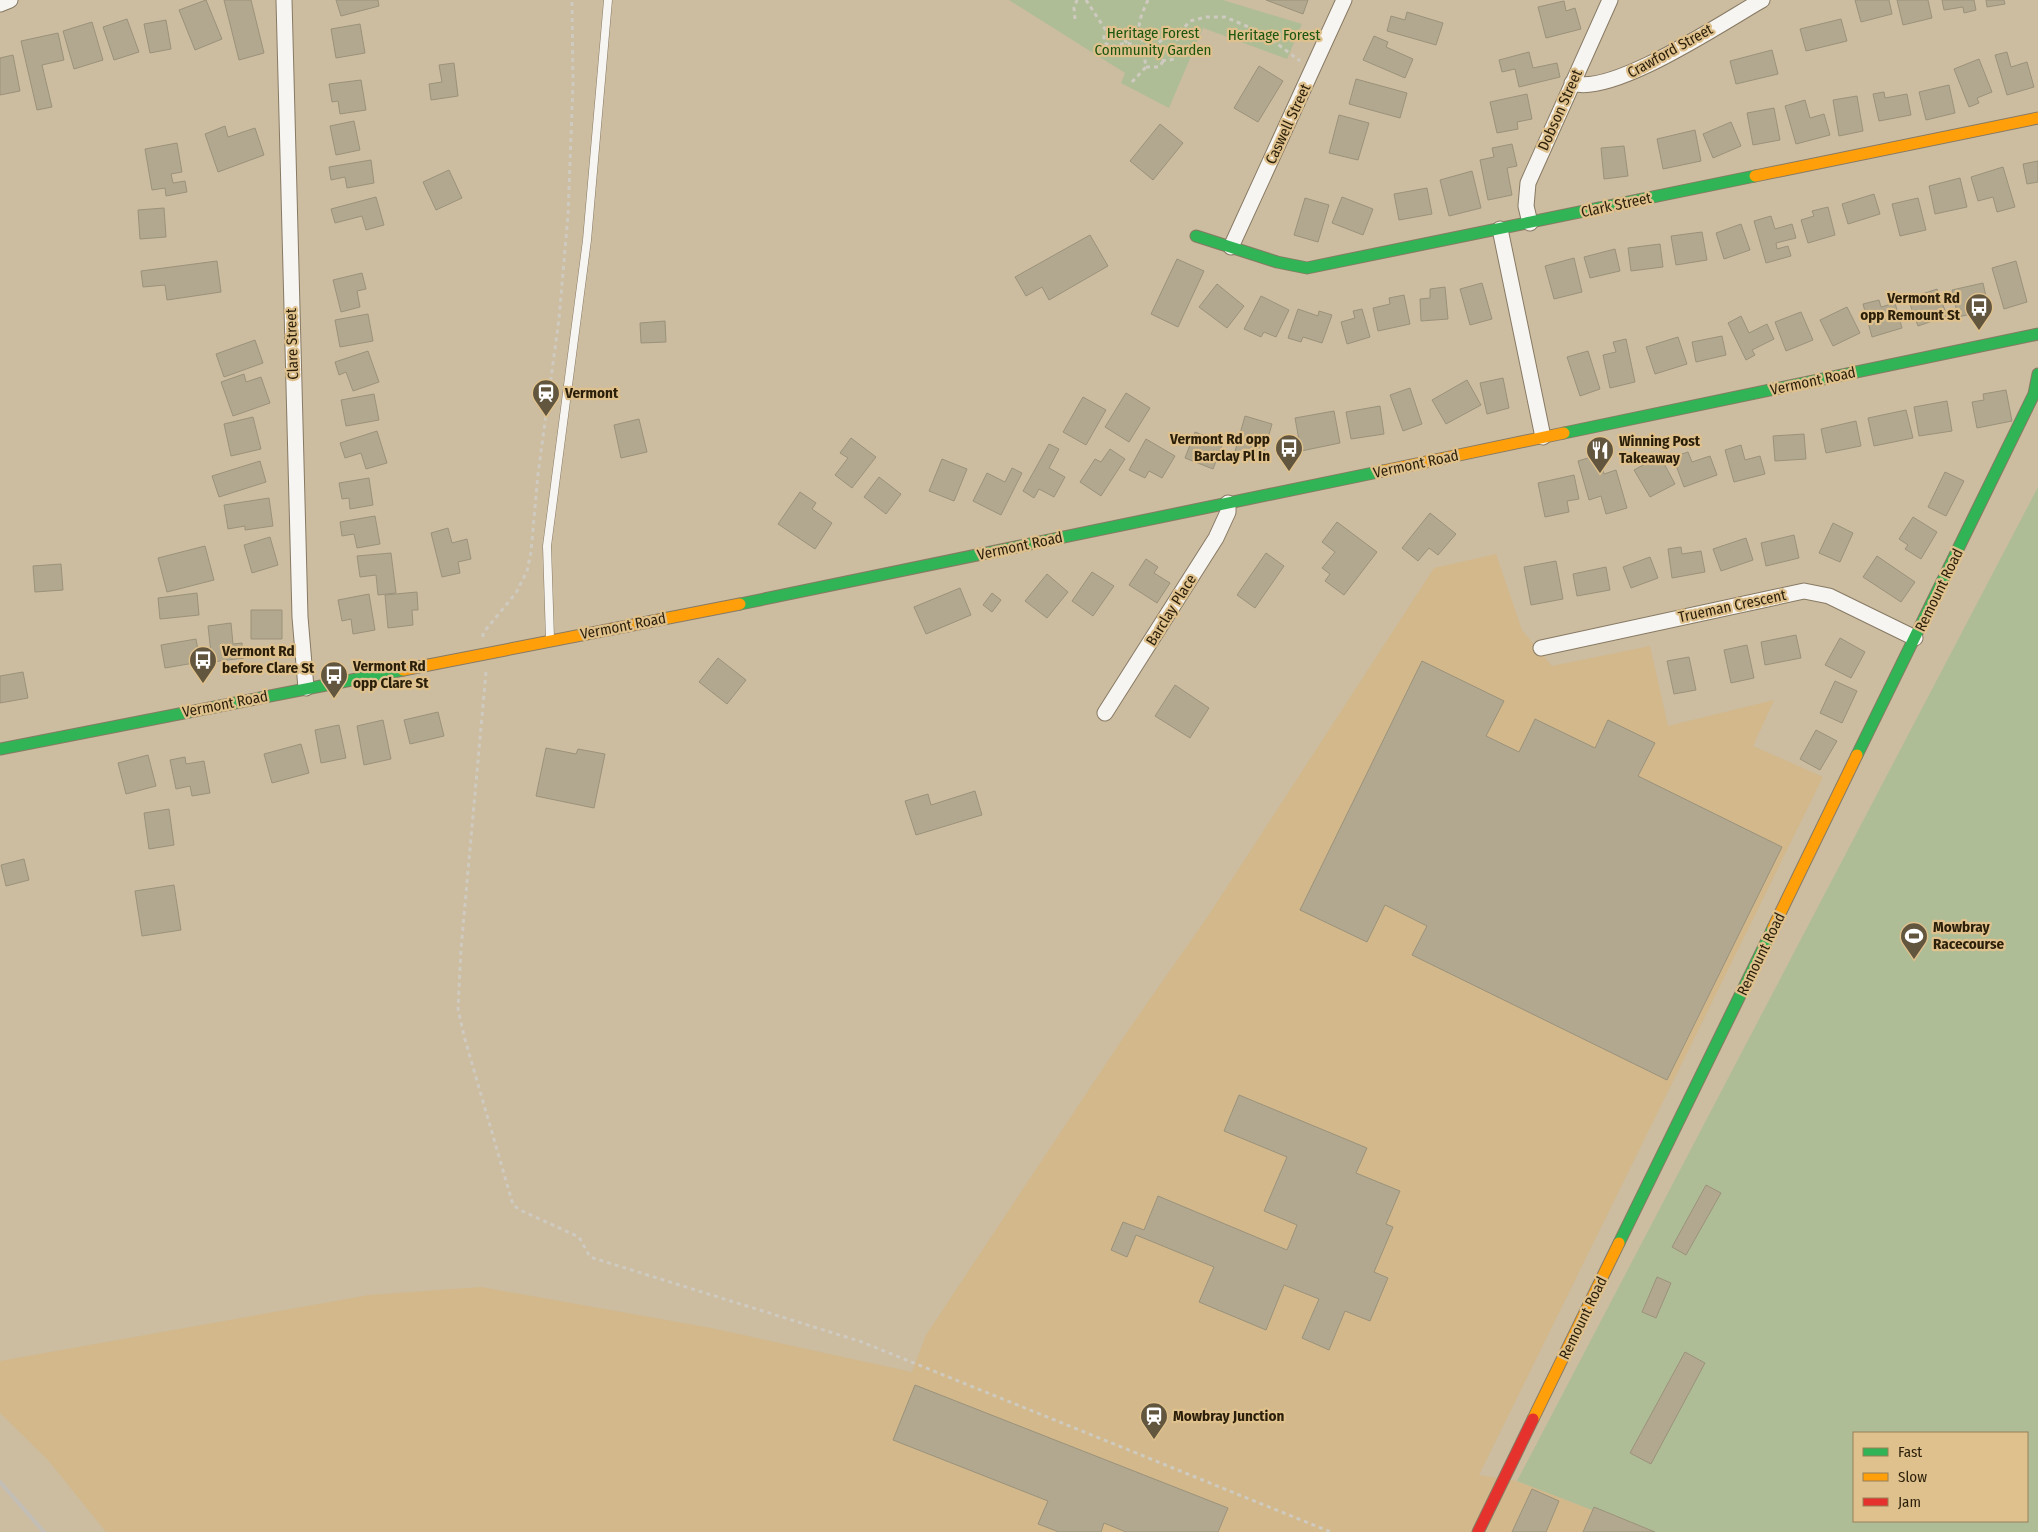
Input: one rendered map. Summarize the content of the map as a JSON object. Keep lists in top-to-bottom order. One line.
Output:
{"streets":{"street":["Crawford Street","Dobson Street","Caswell Street","Clark Street","Clare Street","Vermont Road","Remount Road","Trueman Crescent","Barclay Place"]},"crossings":[["Crawford Street","Dobson Street"],["Dobson Street","Clark Street"],["Caswell Street","Clark Street"],["Clare Street","Vermont Road"],["Vermont Road","Barclay Place"],["Remount Road","Trueman Crescent"]],"parks":["Heritage Forest Community Garden","Heritage Forest"],"places":{"bus stop":["Vermont Rd opp Remount St","Vermont Rd opp Barclay Pl In","Vermont Rd before Clare St","Vermont Rd opp Clare St"],"station":["Vermont","Mowbray Junction"],"restaurant":["Winning Post Takeaway"],"sports":["Mowbray Racecourse"]},"legend":["Fast","Slow","Jam"]}
